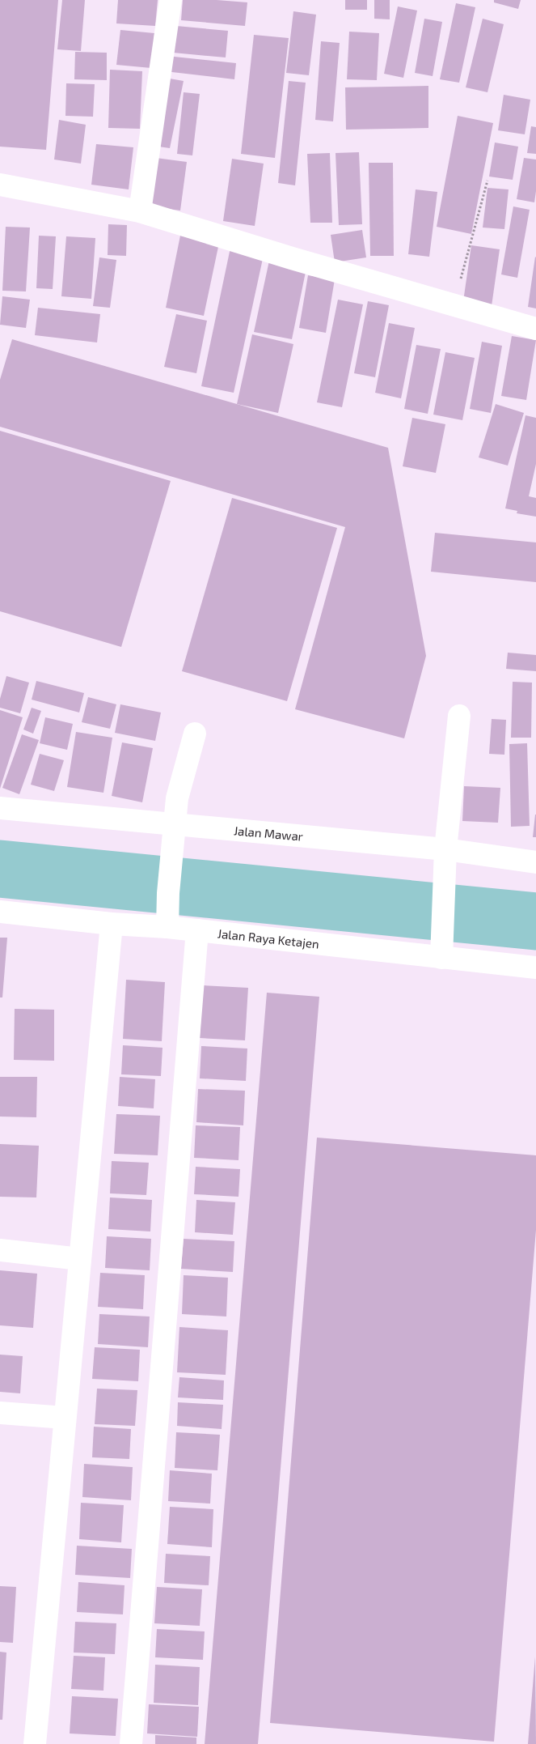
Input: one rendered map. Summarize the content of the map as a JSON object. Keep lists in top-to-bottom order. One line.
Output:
{"streets":{"street":["Jalan Mawar","Jalan Raya Ketajen"]}}
